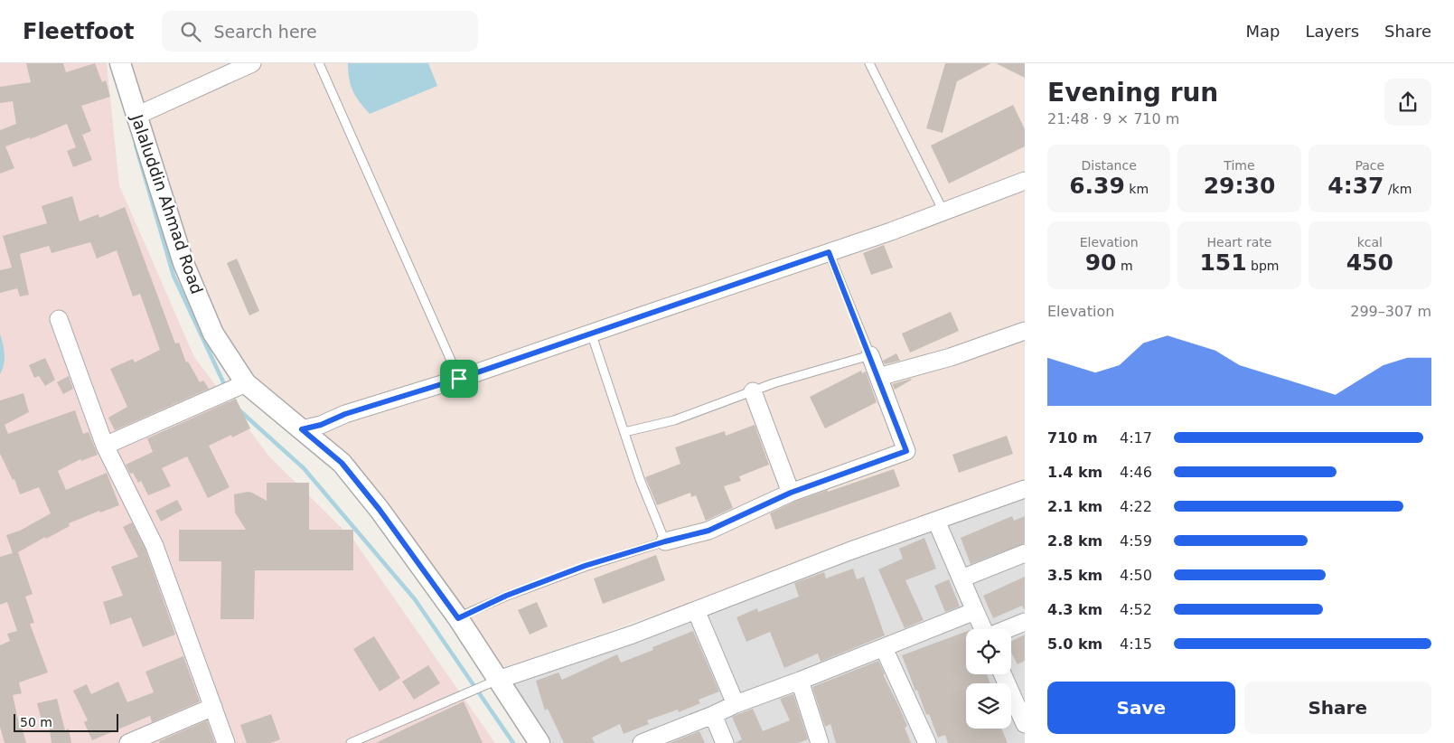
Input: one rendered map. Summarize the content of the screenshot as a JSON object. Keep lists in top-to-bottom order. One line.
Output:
{"streets":{"street":["Jalaluddin Ahmad Road"]},"scale_bar":"50 m","page":{"header":"Fleetfoot","search":"Search here","nav":["Map","Layers","Share"],"heading":["Evening run","21:48 · 9 × 710 m"],"stats":[["Distance","6.39 km"],["Time","29:30"],["Pace","4:37 /km"],["Elevation","90 m"],["Heart rate","151 bpm"],["kcal","450"]],"chart":["Elevation","299–307 m"],"list":[{"name":"710 m","note":"4:17"},{"name":"1.4 km","note":"4:46"},{"name":"2.1 km","note":"4:22"},{"name":"2.8 km","note":"4:59"},{"name":"3.5 km","note":"4:50"},{"name":"4.3 km","note":"4:52"},{"name":"5.0 km","note":"4:15"}],"buttons":["Save","Share"],"scale":"50 m"}}
